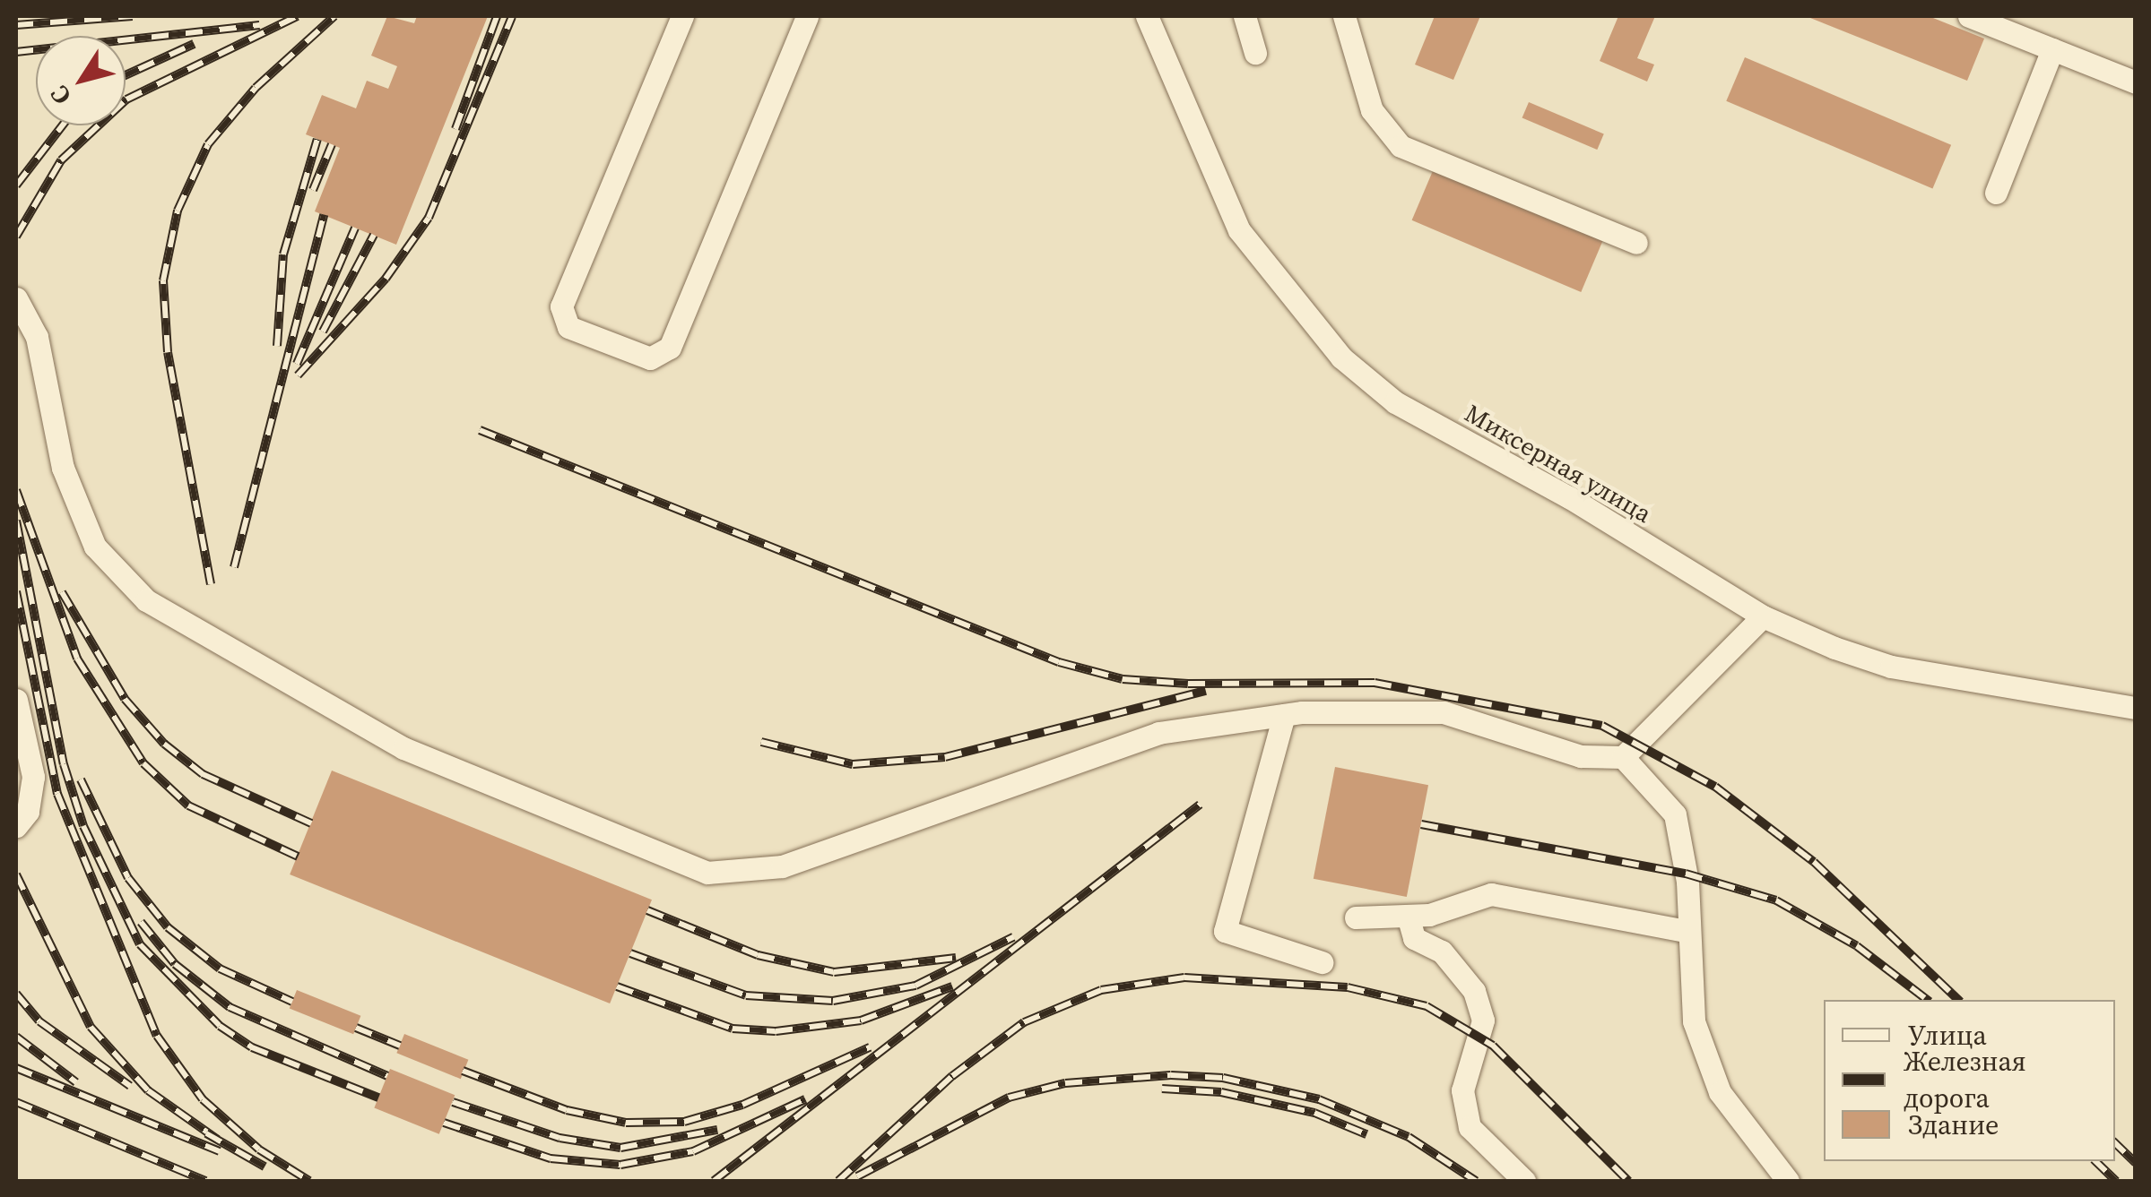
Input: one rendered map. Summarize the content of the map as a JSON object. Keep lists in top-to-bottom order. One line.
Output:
{"streets":{"street":["Миксерная улица"]},"legend":["Улица","Железная дорога","Здание"],"north":"bottom left"}
